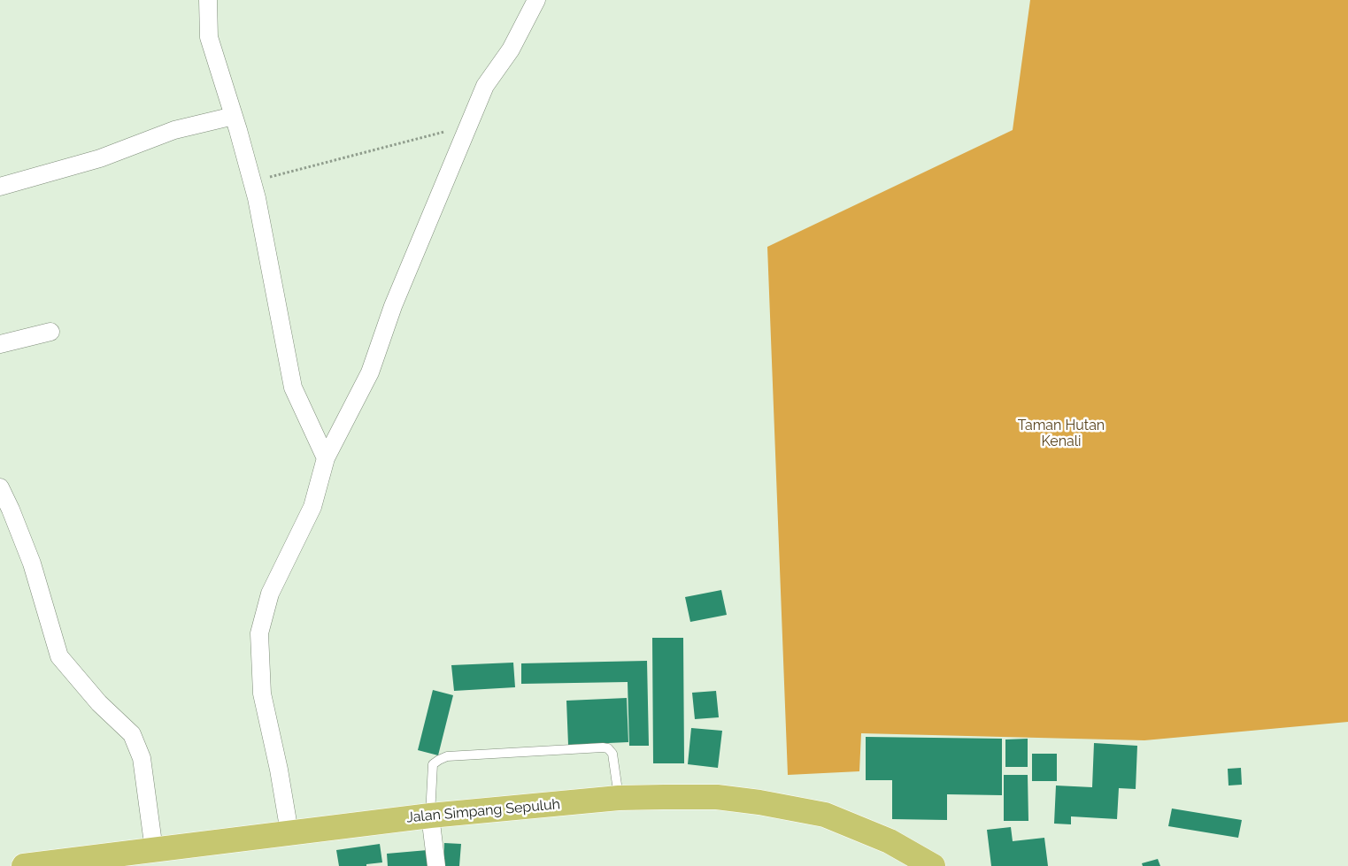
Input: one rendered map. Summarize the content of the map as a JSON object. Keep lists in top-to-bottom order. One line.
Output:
{"streets":{"highway":["Jalan Simpang Sepuluh"]},"parks":["Taman Hutan Kenali"]}
